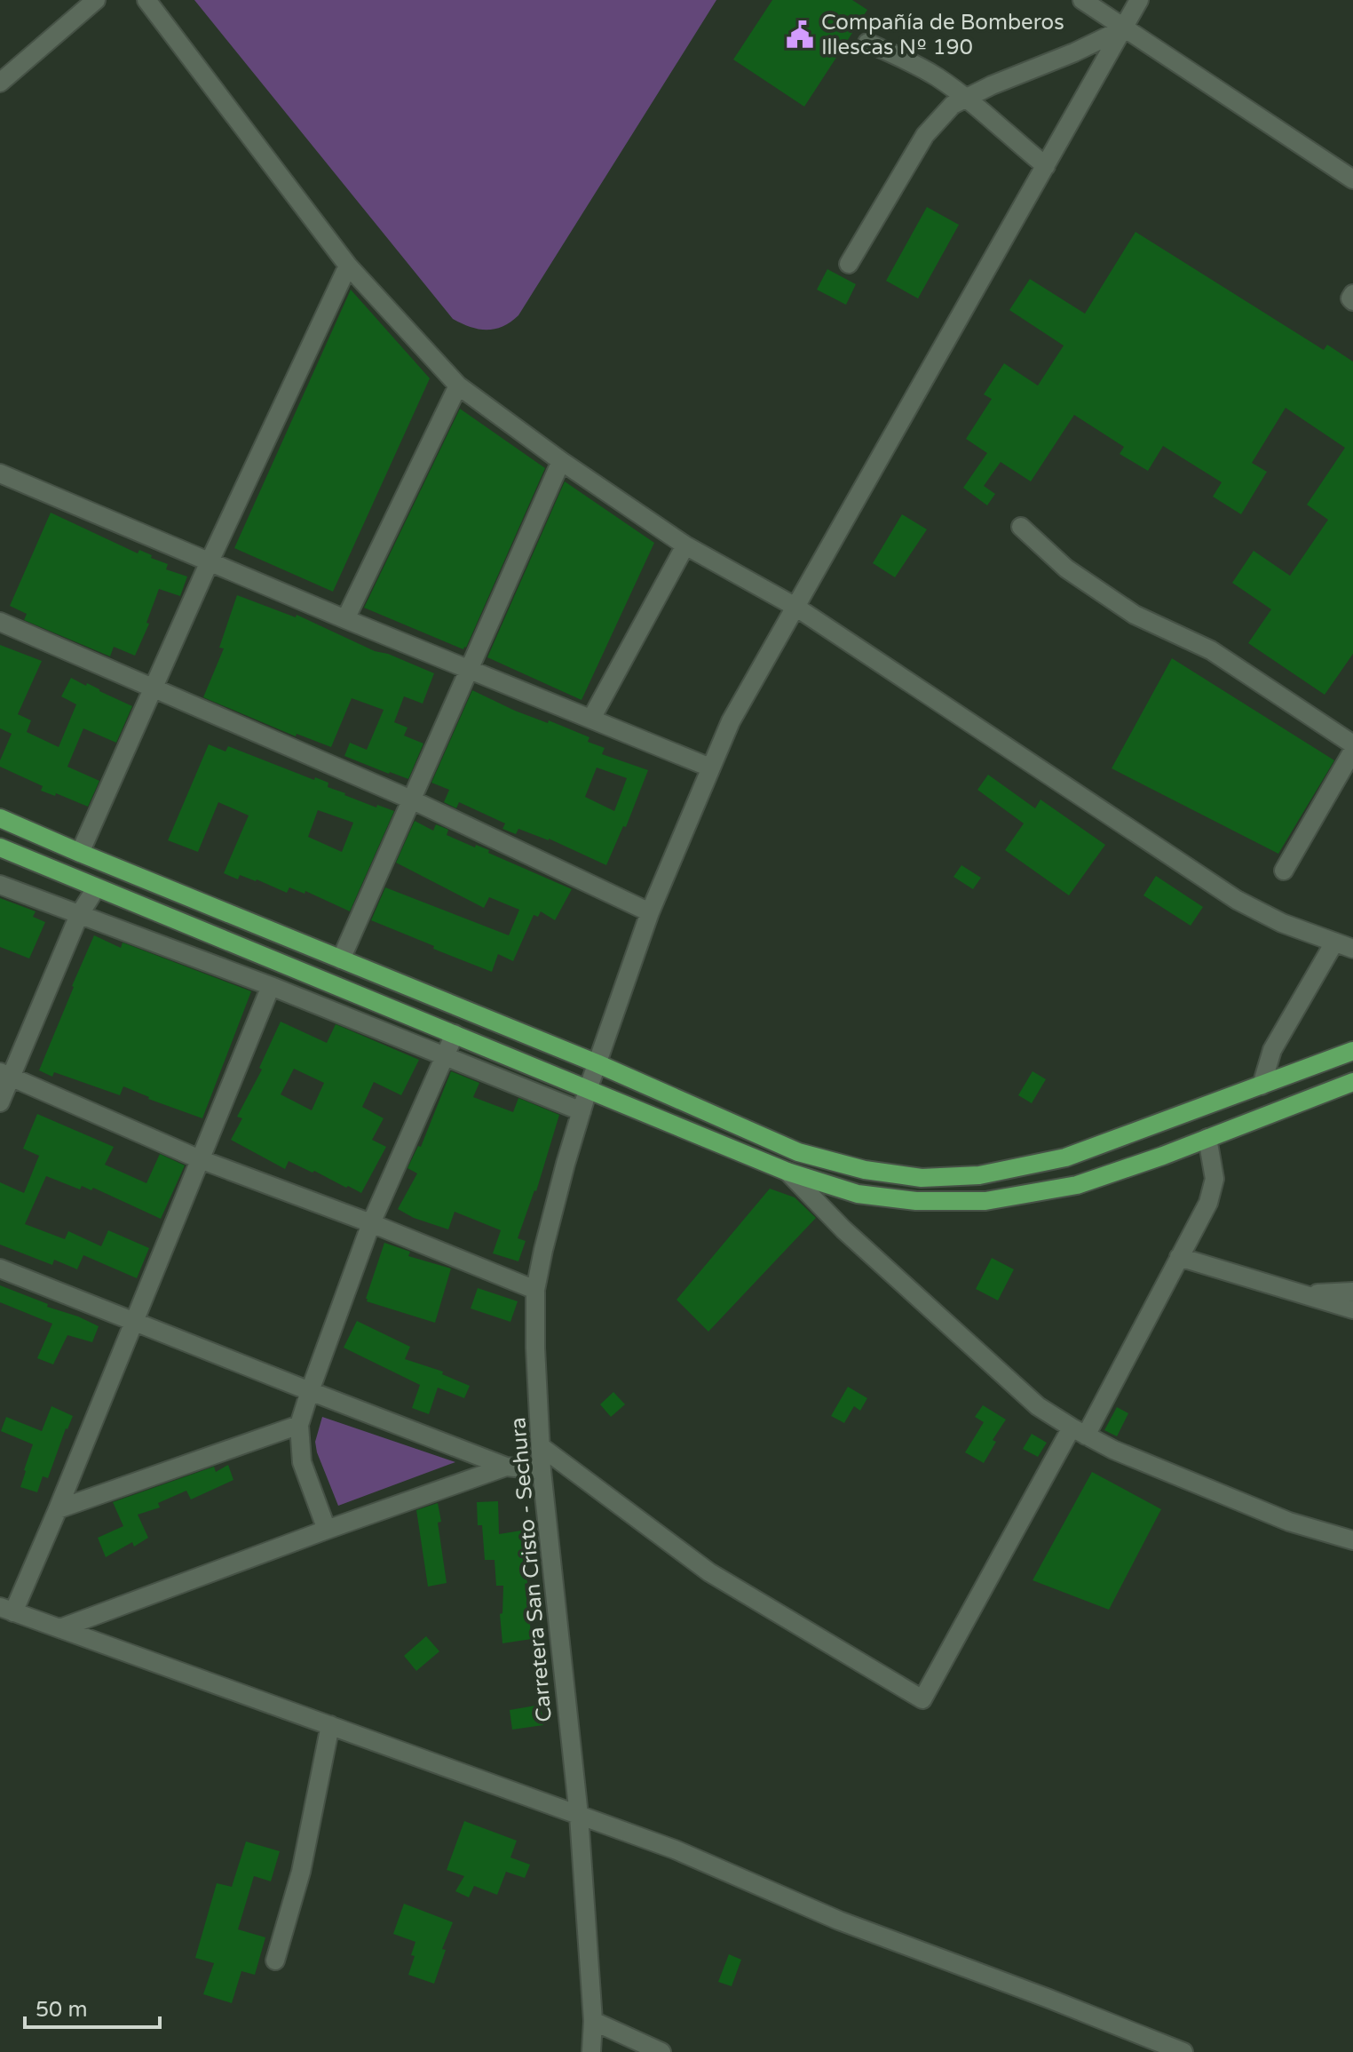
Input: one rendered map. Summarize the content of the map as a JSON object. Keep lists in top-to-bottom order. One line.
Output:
{"streets":{"street":["Carretera San Cristo - Sechura"]},"places":{"public building":["Compañía de Bomberos Illescas Nº 190"]},"scale_bar":"50 m"}
